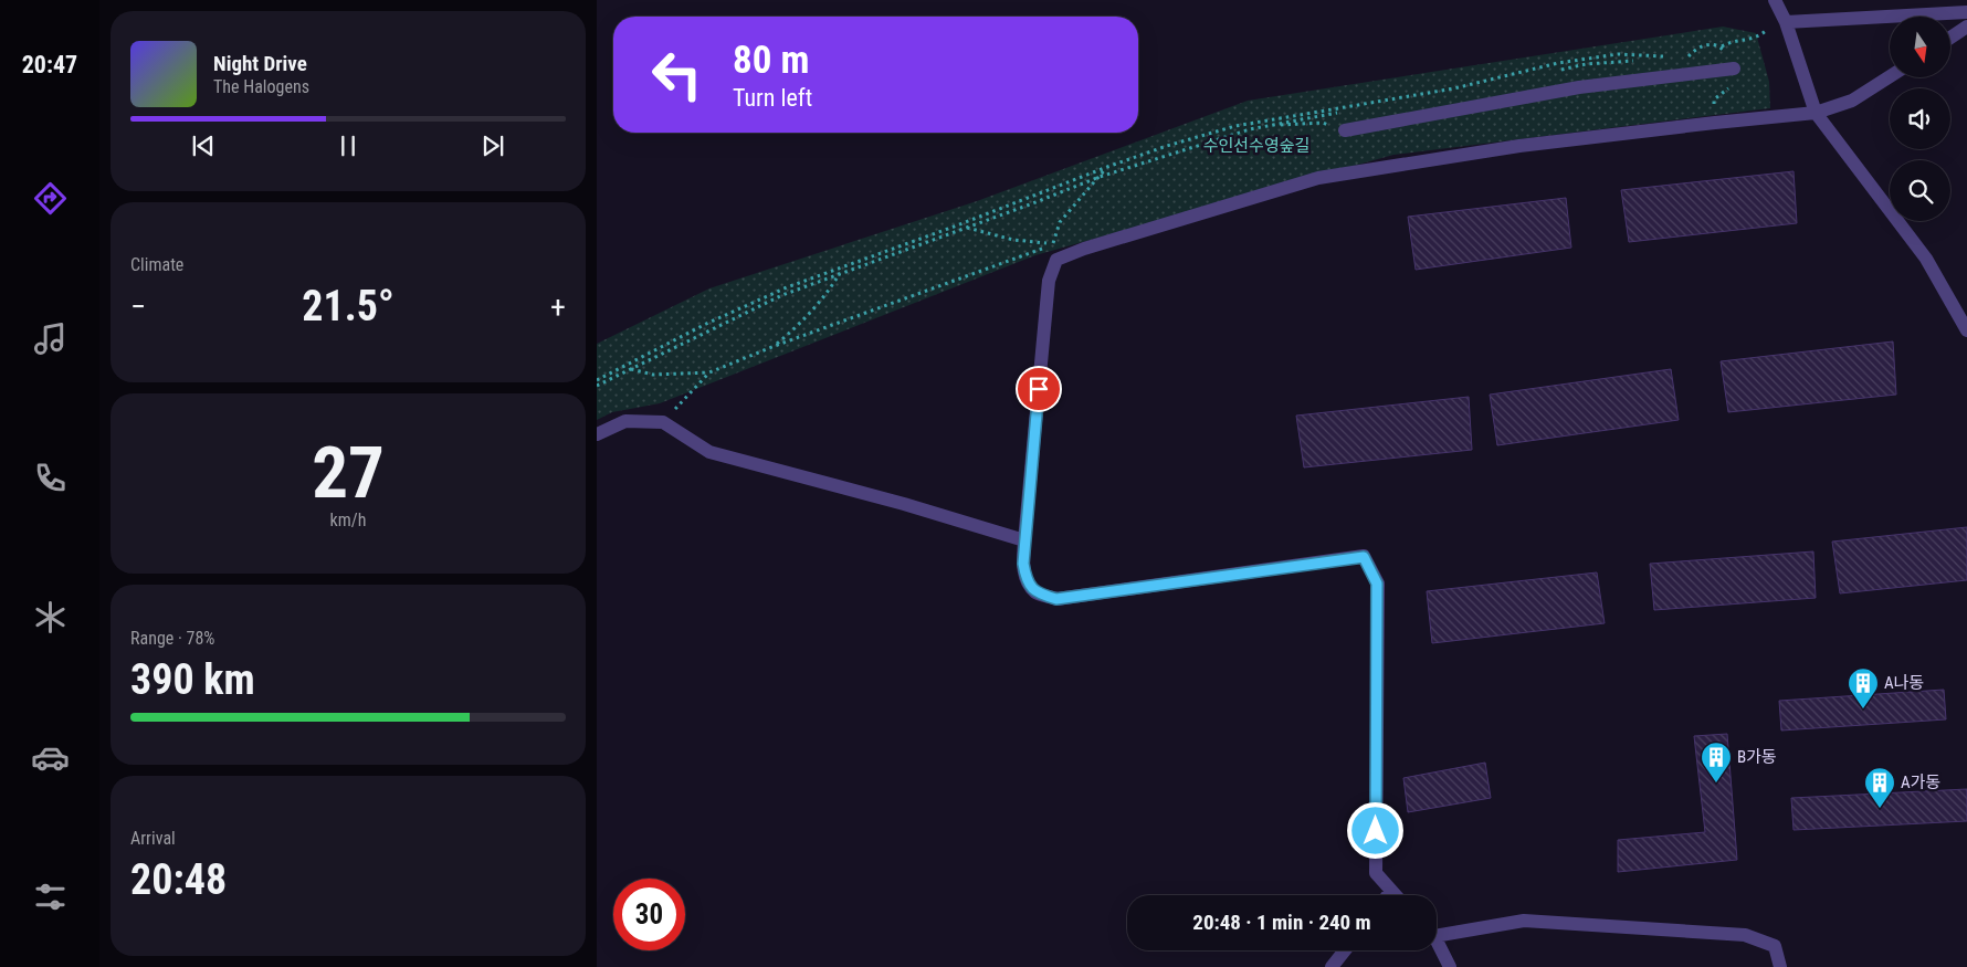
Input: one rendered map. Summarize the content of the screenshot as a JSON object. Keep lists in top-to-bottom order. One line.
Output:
{"parks":["수인선수영숲길"],"places":{"building":["A나동","B가동","A가동"]},"north":"bottom","page":{"tabs":"20:47","turn":["80 m","Turn left"],"song":["Night Drive","The Halogens"],"tile":["Climate",["27","km/h"],["Range · 78%","390 km"],["Arrival","20:48"]],"heat":["−","21.5°","+"],"limit":"30","trip":"20:48 · 1 min · 240 m"}}
